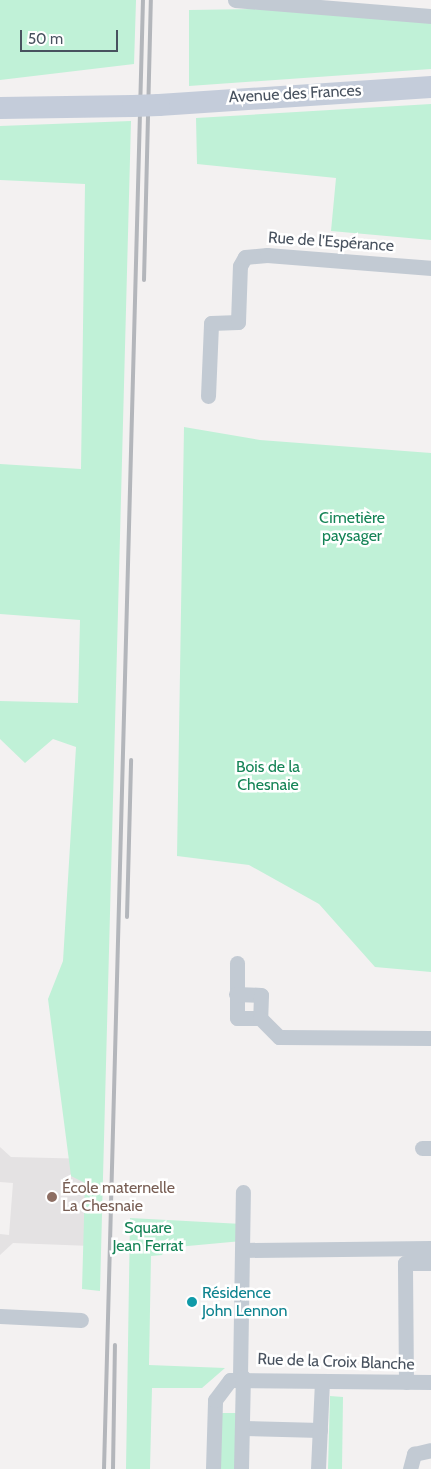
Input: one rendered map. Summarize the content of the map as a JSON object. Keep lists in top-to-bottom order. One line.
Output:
{"streets":{"main road":["Avenue des Frances"],"street":["Rue de l'Espérance","Rue de la Croix Blanche"]},"parks":["Cimetière paysager","Bois de la Chesnaie","Square Jean Ferrat"],"places":["École maternelle La Chesnaie","Résidence John Lennon"],"scale_bar":"50 m"}
